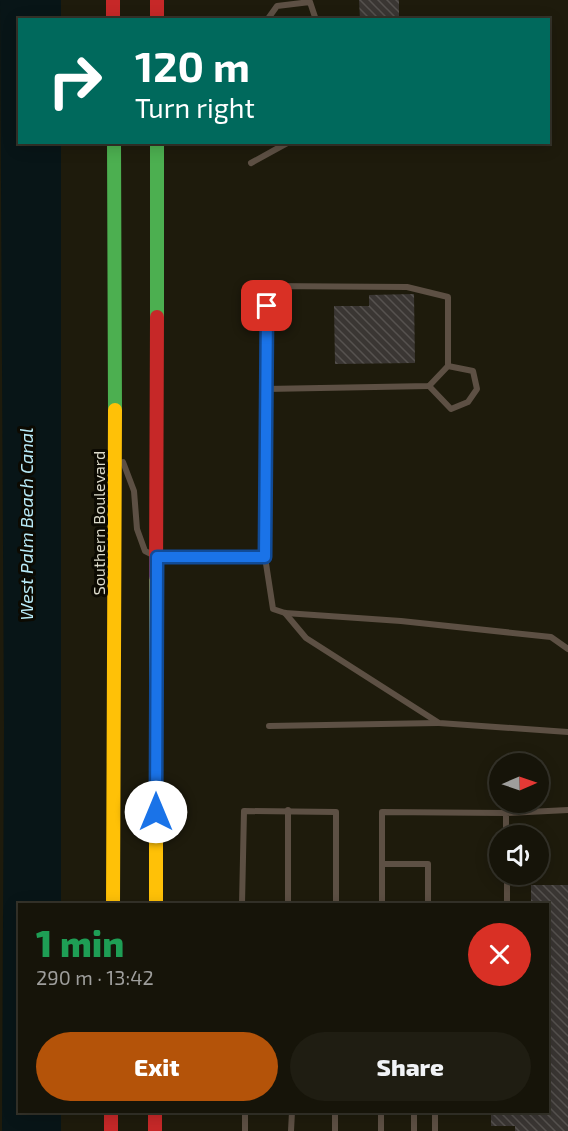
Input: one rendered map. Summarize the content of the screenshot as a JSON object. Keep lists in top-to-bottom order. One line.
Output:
{"streets":{"highway":["Southern Boulevard"]},"water":["West Palm Beach Canal"],"north":"right","page":{"turn":["120 m","Turn right"],"heading":["1 min","290 m · 13:42"],"buttons":["Exit","Share"]}}
